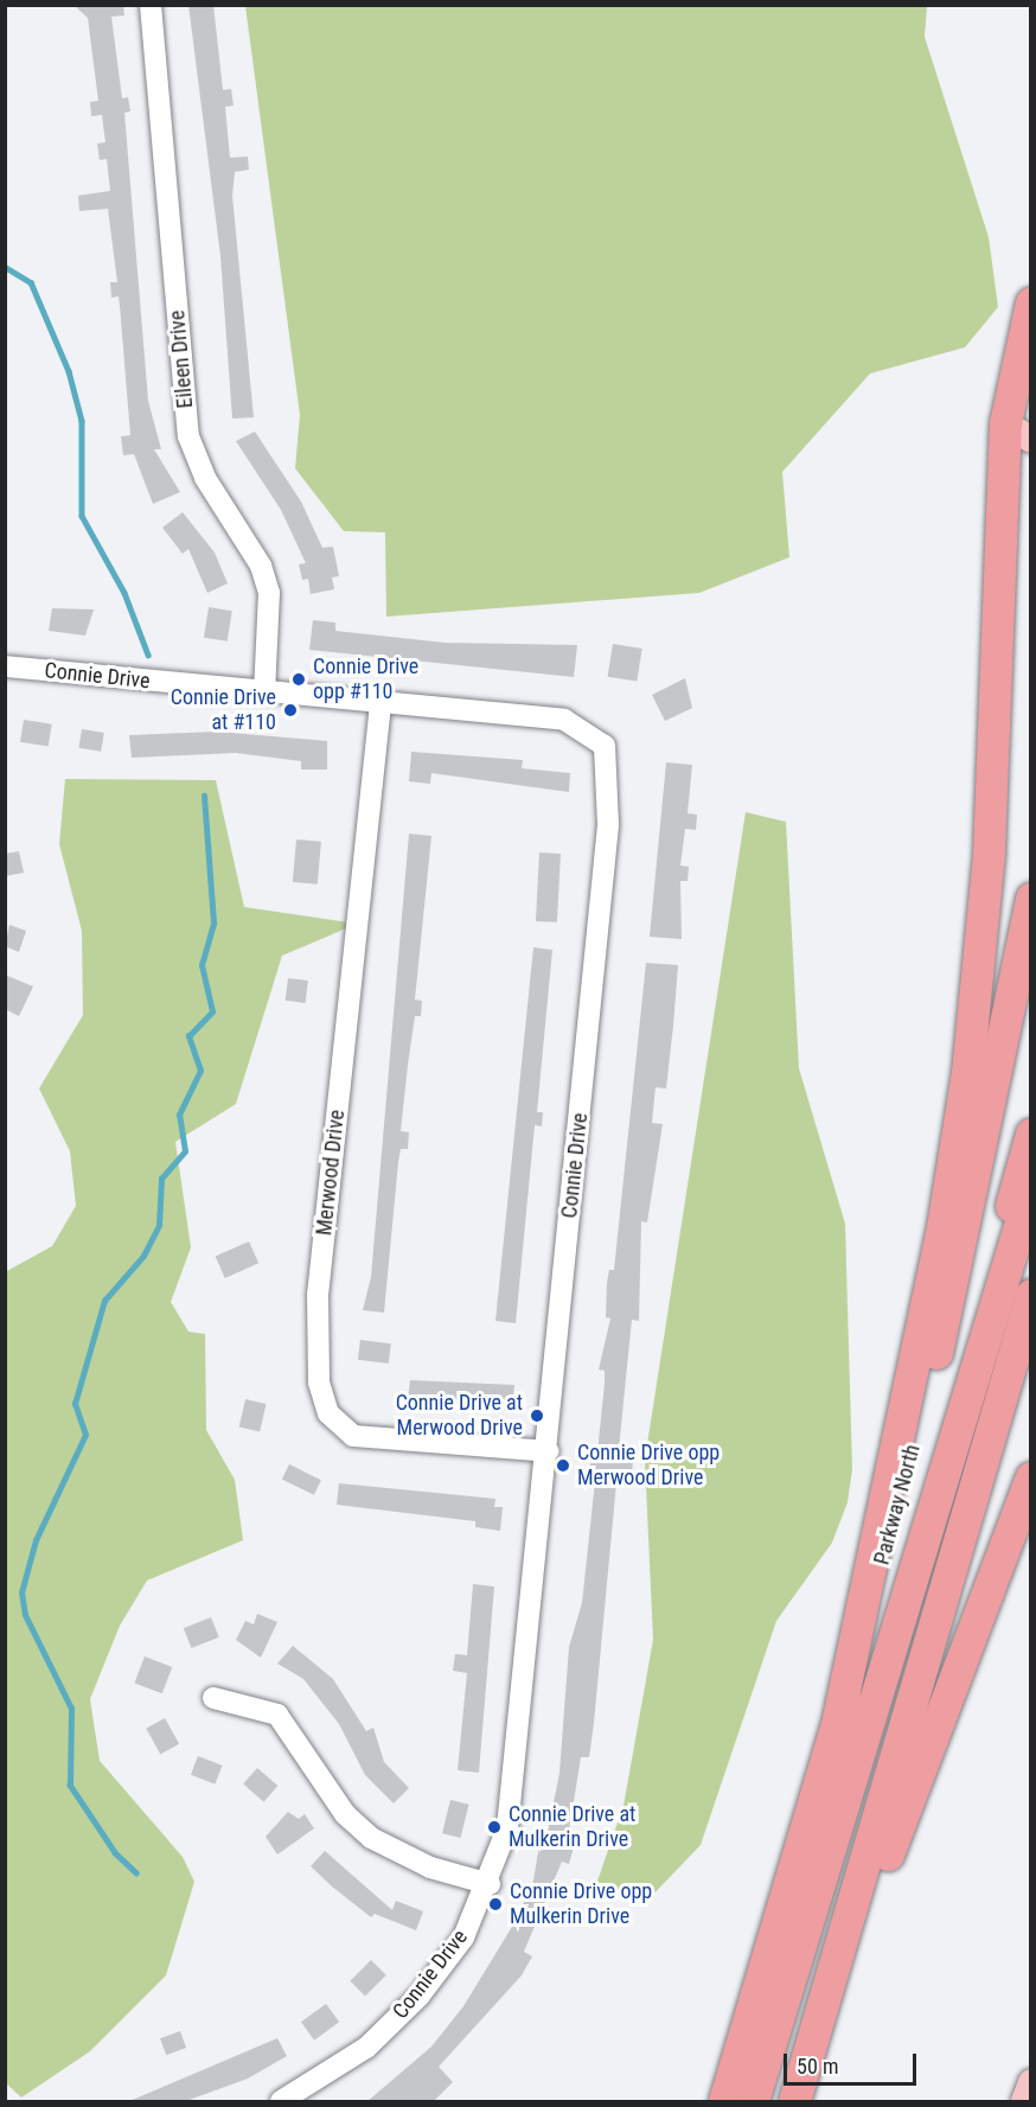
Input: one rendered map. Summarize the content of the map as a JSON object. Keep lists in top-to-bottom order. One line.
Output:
{"streets":{"highway":["Parkway North"],"street":["Eileen Drive","Connie Drive","Merwood Drive"]},"crossings":[["Eileen Drive","Connie Drive"],["Connie Drive","Merwood Drive"]],"places":["Connie Drive opp #110","Connie Drive at #110","Connie Drive at Merwood Drive","Connie Drive opp Merwood Drive","Connie Drive at Mulkerin Drive","Connie Drive opp Mulkerin Drive"],"scale_bar":"50 m"}
